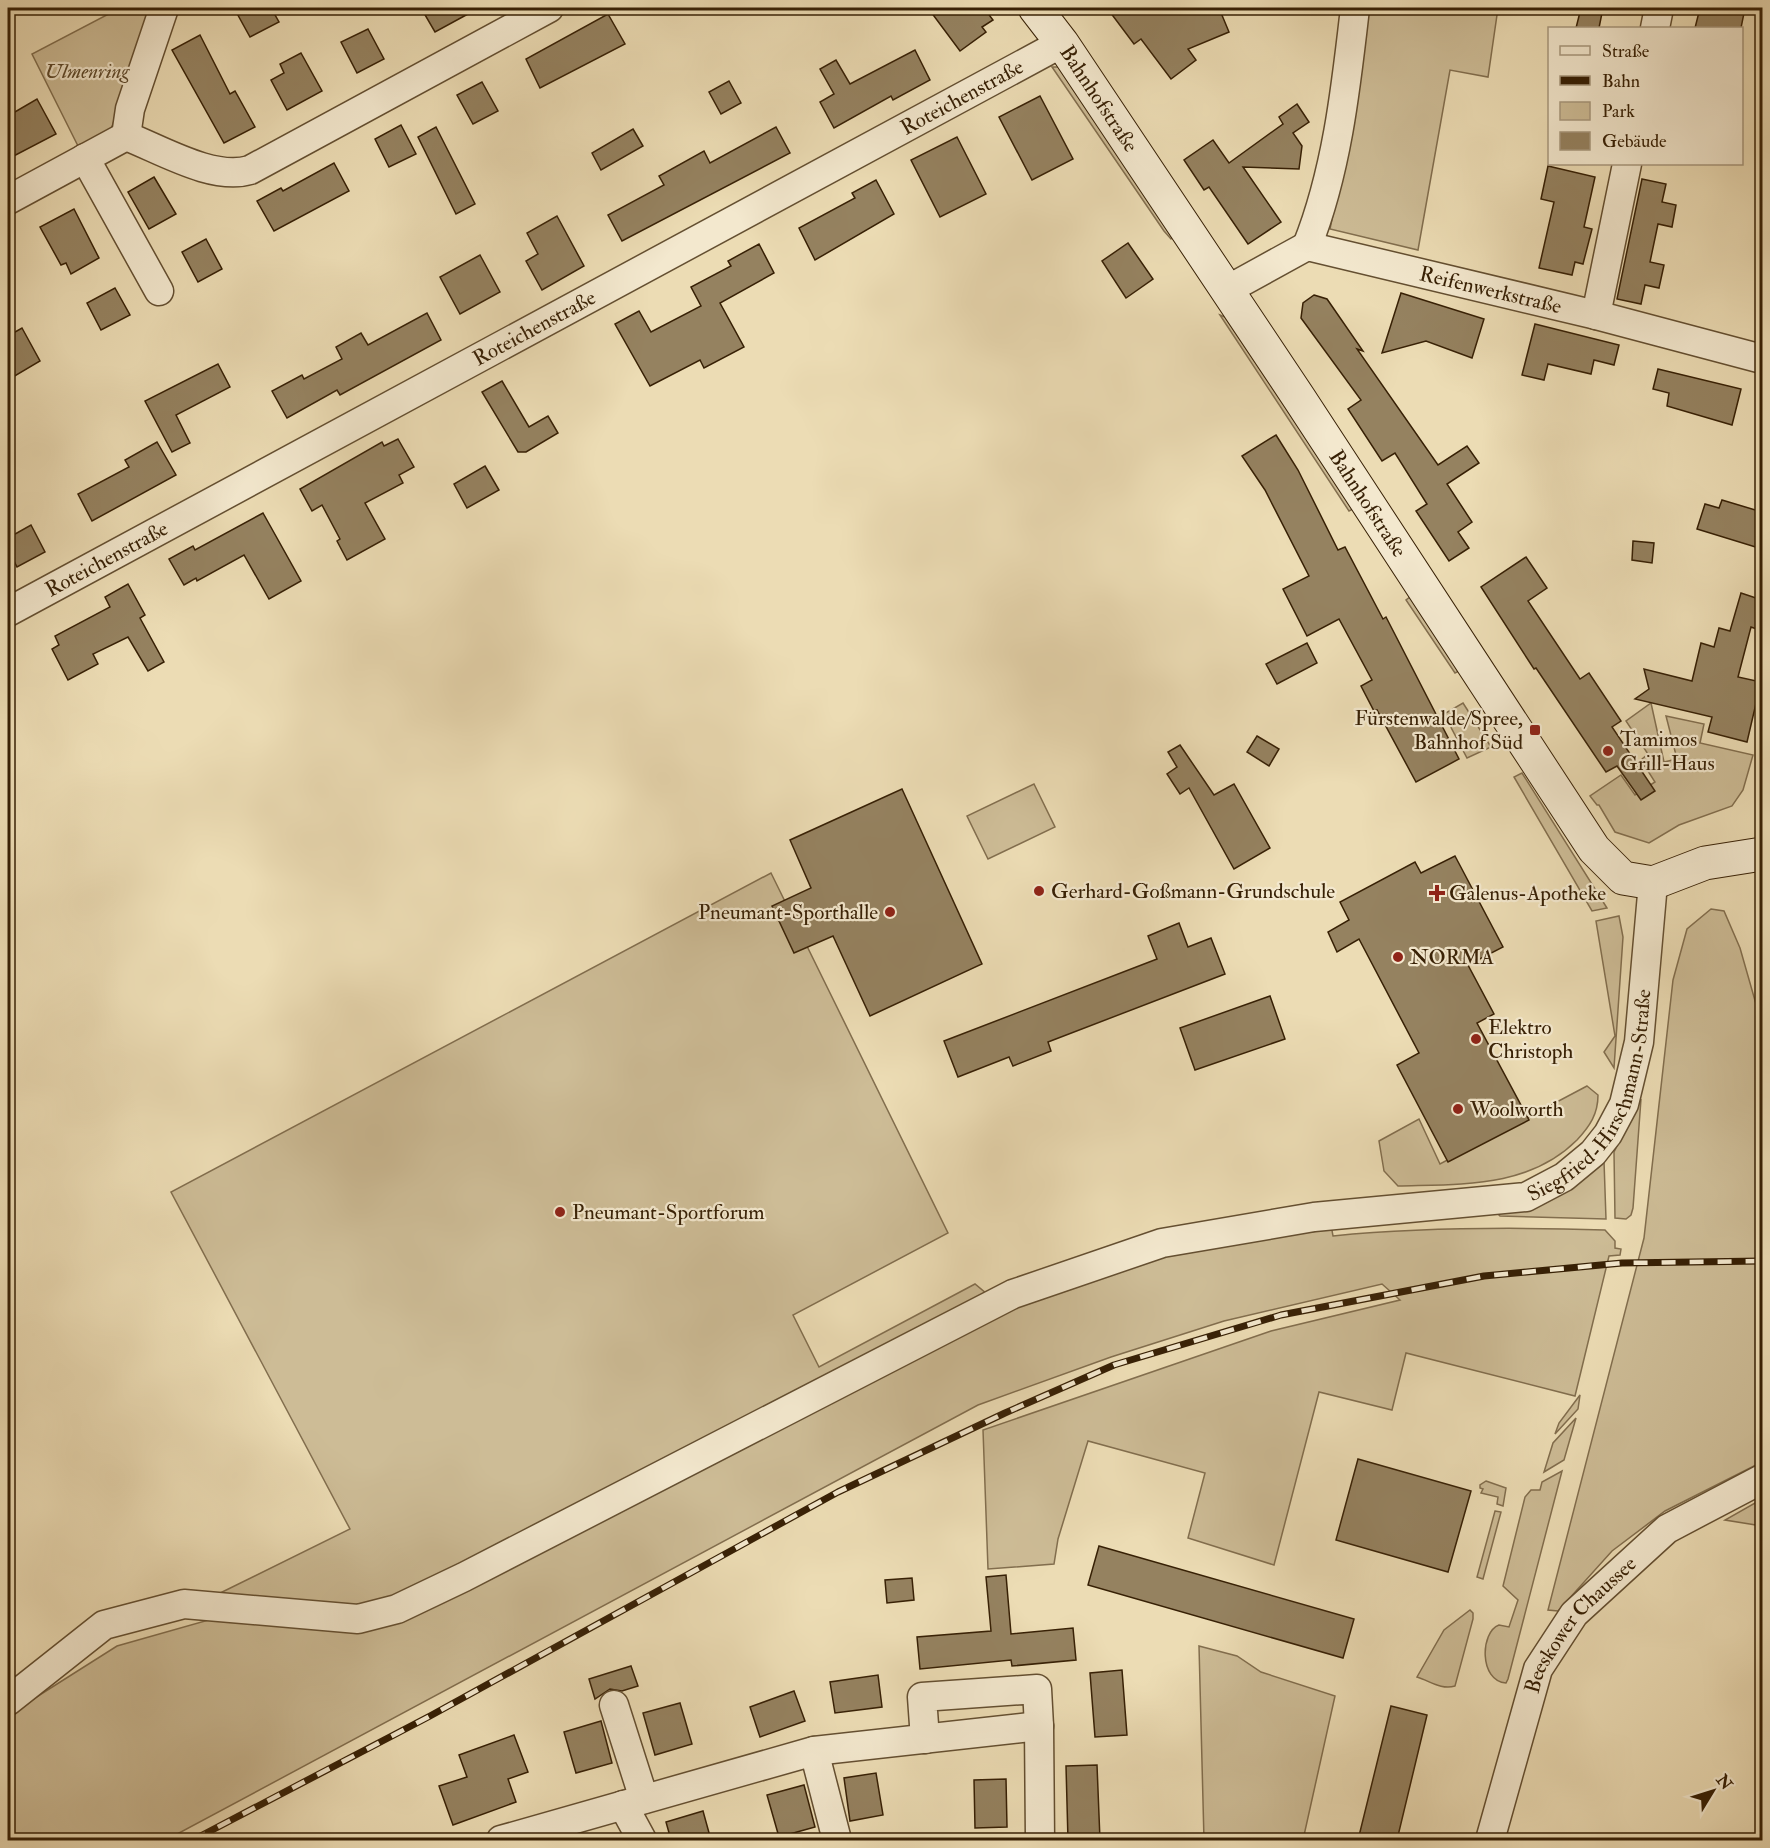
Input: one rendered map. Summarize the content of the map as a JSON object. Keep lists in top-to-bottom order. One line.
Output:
{"streets":{"street":["Roteichenstraße","Bahnhofstraße","Reifenwerkstraße","Siegfried-Hirschmann-Straße","Beeskower Chaussee"]},"crossings":[["Roteichenstraße","Bahnhofstraße"],["Bahnhofstraße","Siegfried-Hirschmann-Straße"]],"parks":["Ulmenring"],"places":{"transit":["Fürstenwalde/Spree, Bahnhof Süd"],"other":["Tamimos Grill-Haus","Gerhard-Goßmann-Grundschule","Pneumant-Sporthalle","NORMA","Elektro Christoph","Woolworth","Pneumant-Sportforum"],"health":["Galenus-Apotheke"]},"legend":["Straße","Bahn","Park","Gebäude"],"north":"top right"}
